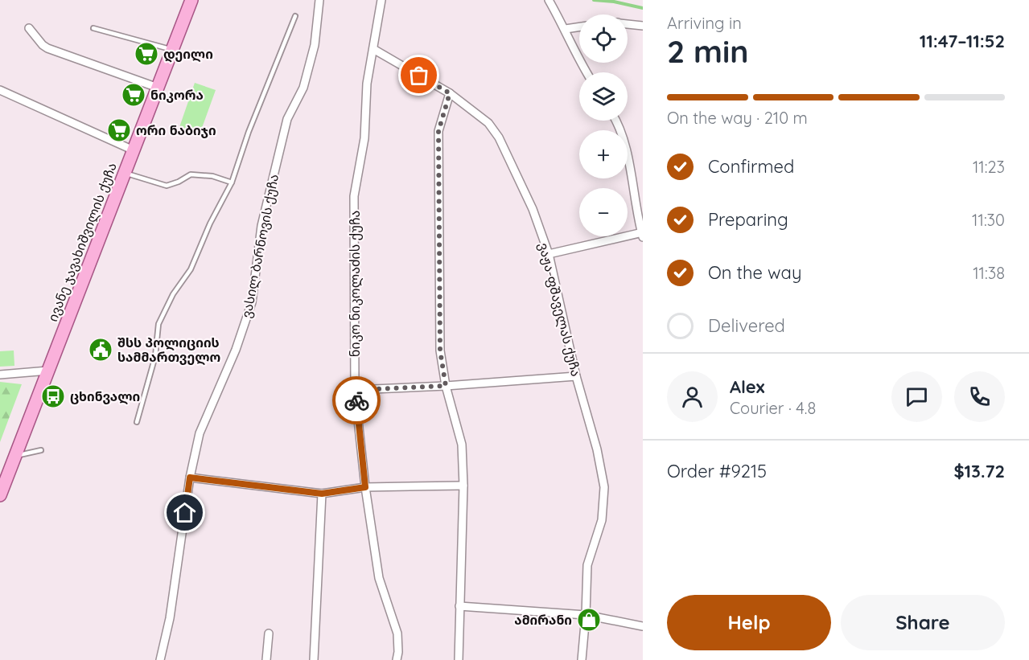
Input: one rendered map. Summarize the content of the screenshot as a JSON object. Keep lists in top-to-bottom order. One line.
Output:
{"streets":{"main road":["ივანე ჯავახიშვილის ქუჩა"],"street":["ვასილ ბარნოვის ქუჩა","ნიკო ნიკოლაძის ქუჩა","ვაჟა-ფშაველას ქუჩა"]},"crossings":[["ნიკო ნიკოლაძის ქუჩა","ვაჟა-ფშაველას ქუჩა"]],"places":{"supermarket":["დეილი","ნიკორა","ორი ნაბიჯი"],"public building":["შსს პოლიციის სამმართველო"],"bus stop":["ცხინვალი"],"shop":["ამირანი"]},"page":{"heading":["2 min","Arriving in","11:47–11:52"],"panel":["Alex","Courier · 4.8","Order #9215","$13.72"],"map_buttons":["+","−"],"bar":"On the way · 210 m","list":[["Confirmed","11:23"],["Preparing","11:30"],["On the way","11:38"],"Delivered"],"buttons":["Help","Share"]}}
